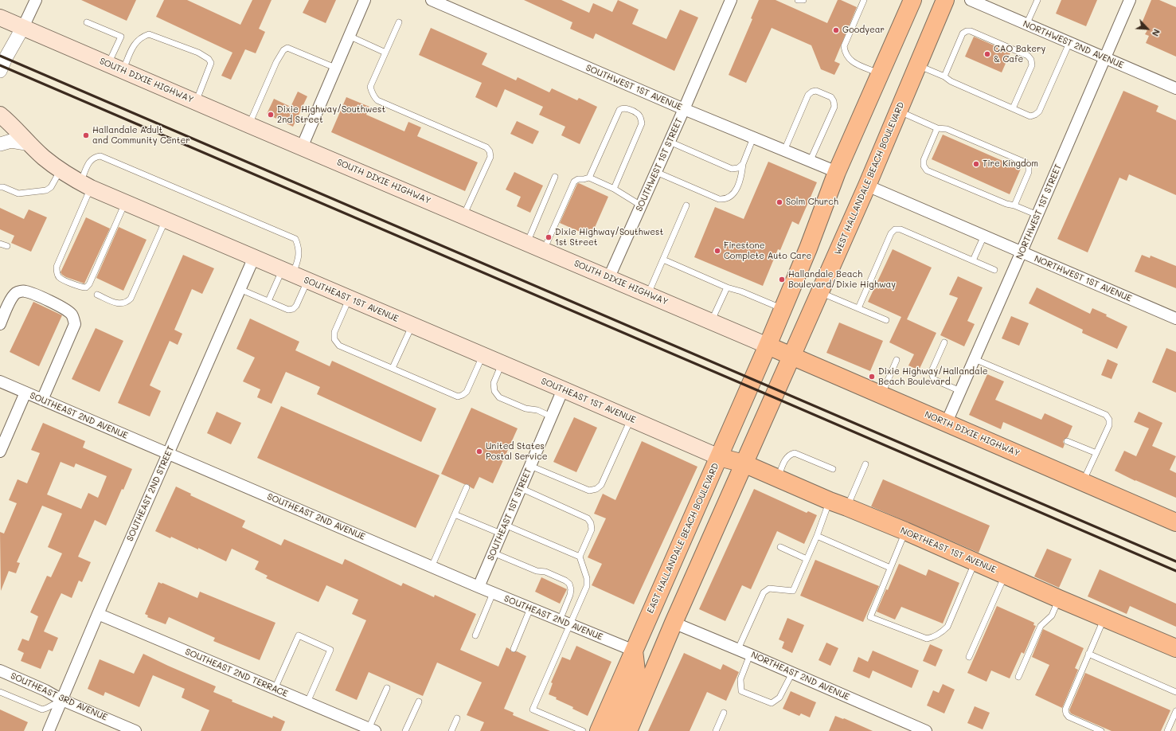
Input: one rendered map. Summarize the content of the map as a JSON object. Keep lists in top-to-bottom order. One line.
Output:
{"streets":{"main road":["SOUTH DIXIE HIGHWAY","WEST HALLANDALE BEACH BOULEVARD","SOUTHEAST 1ST AVENUE","NORTH DIXIE HIGHWAY","EAST HALLANDALE BEACH BOULEVARD","NORTHEAST 1ST AVENUE"],"street":["NORTHWEST 2ND AVENUE","SOUTHWEST 1ST AVENUE","SOUTHWEST 1ST STREET","NORTHWEST 1ST STREET","NORTHWEST 1ST AVENUE","SOUTHEAST 2ND AVENUE","SOUTHEAST 2ND STREET","SOUTHEAST 1ST STREET","SOUTHEAST 2ND TERRACE","NORTHEAST 2ND AVENUE","SOUTHEAST 3RD AVENUE"]},"crossings":[["NORTHWEST 2ND AVENUE","NORTHWEST 1ST STREET"],["SOUTH DIXIE HIGHWAY","SOUTHWEST 1ST STREET"],["SOUTH DIXIE HIGHWAY","NORTH DIXIE HIGHWAY"],["SOUTH DIXIE HIGHWAY","EAST HALLANDALE BEACH BOULEVARD"],["SOUTHWEST 1ST AVENUE","SOUTHWEST 1ST STREET"],["WEST HALLANDALE BEACH BOULEVARD","NORTHWEST 1ST AVENUE"],["WEST HALLANDALE BEACH BOULEVARD","NORTH DIXIE HIGHWAY"],["NORTHWEST 1ST STREET","NORTHWEST 1ST AVENUE"],["NORTHWEST 1ST STREET","NORTH DIXIE HIGHWAY"],["SOUTHEAST 1ST AVENUE","SOUTHEAST 2ND STREET"],["SOUTHEAST 1ST AVENUE","SOUTHEAST 1ST STREET"],["SOUTHEAST 1ST AVENUE","EAST HALLANDALE BEACH BOULEVARD"],["SOUTHEAST 1ST AVENUE","NORTHEAST 1ST AVENUE"],["SOUTHEAST 2ND AVENUE","SOUTHEAST 2ND STREET"],["SOUTHEAST 2ND AVENUE","SOUTHEAST 1ST STREET"],["SOUTHEAST 2ND AVENUE","EAST HALLANDALE BEACH BOULEVARD"],["NORTH DIXIE HIGHWAY","EAST HALLANDALE BEACH BOULEVARD"],["SOUTHEAST 2ND STREET","SOUTHEAST 2ND TERRACE"],["SOUTHEAST 2ND STREET","SOUTHEAST 3RD AVENUE"],["EAST HALLANDALE BEACH BOULEVARD","NORTHEAST 1ST AVENUE"]],"places":["Goodyear","CAO Bakery & Cafe","Dixie Highway/Southwest 2nd Street","Hallandale Adult and Community Center","Tire Kingdom","Solm Church","Dixie Highway/Southwest 1st Street","Firestone Complete Auto Care","Hallandale Beach Boulevard/Dixie Highway","Dixie Highway/Hallandale Beach Boulevard","United States Postal Service"],"north":"bottom right"}
